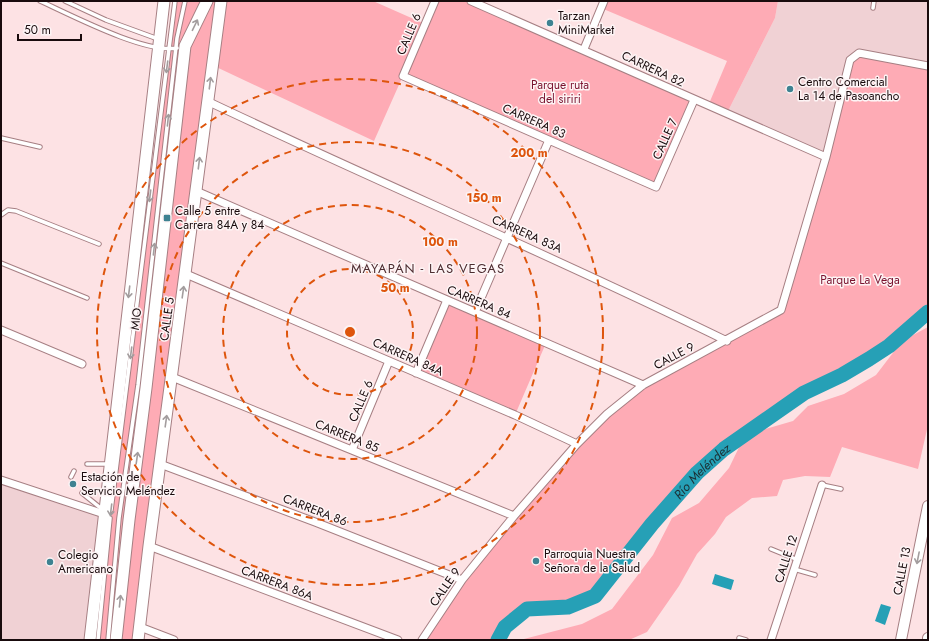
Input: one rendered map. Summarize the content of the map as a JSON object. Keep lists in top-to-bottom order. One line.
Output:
{"streets":{"main road":["CALLE 5","CALLE 13"],"street":["CALLE 6","CARRERA 82","CARRERA 83","CALLE 7","CARRERA 83A","CARRERA 84","CALLE 9","CARRERA 84A","CARRERA 85","CARRERA 86","CALLE 12","CARRERA 86A"],"lane":["MIO"]},"crossings":[["CALLE 6","CARRERA 83"],["CALLE 6","CARRERA 84A"],["CALLE 6","CARRERA 85"],["CARRERA 82","CALLE 7"],["CARRERA 82","CALLE 9"],["CARRERA 83","CALLE 7"],["CARRERA 83A","CALLE 5"],["CARRERA 83A","CALLE 9"],["CARRERA 84","CALLE 5"],["CARRERA 84","CALLE 9"],["CALLE 5","CARRERA 84A"],["CALLE 5","CARRERA 85"],["CALLE 5","CARRERA 86"],["CALLE 5","CARRERA 86A"],["CALLE 9","CARRERA 84A"],["CALLE 9","CARRERA 85"],["CALLE 9","CARRERA 86"]],"one_way":["CALLE 13"],"districts":["MAYAPÁN - LAS VEGAS"],"water":["Río Meléndez"],"parks":["Parque ruta del siriri","Parque La Vega"],"places":{"other":["Tarzan MiniMarket","Centro Comercial La 14 de Pasoancho","Estación de Servicio Meléndez","Parroquia Nuestra Señora de la Salud","Colegio Americano"],"transit":["Calle 5 entre Carrera 84A y 84"]},"scale_bar":"50 m","rings":["200 m","150 m","100 m","50 m"]}
